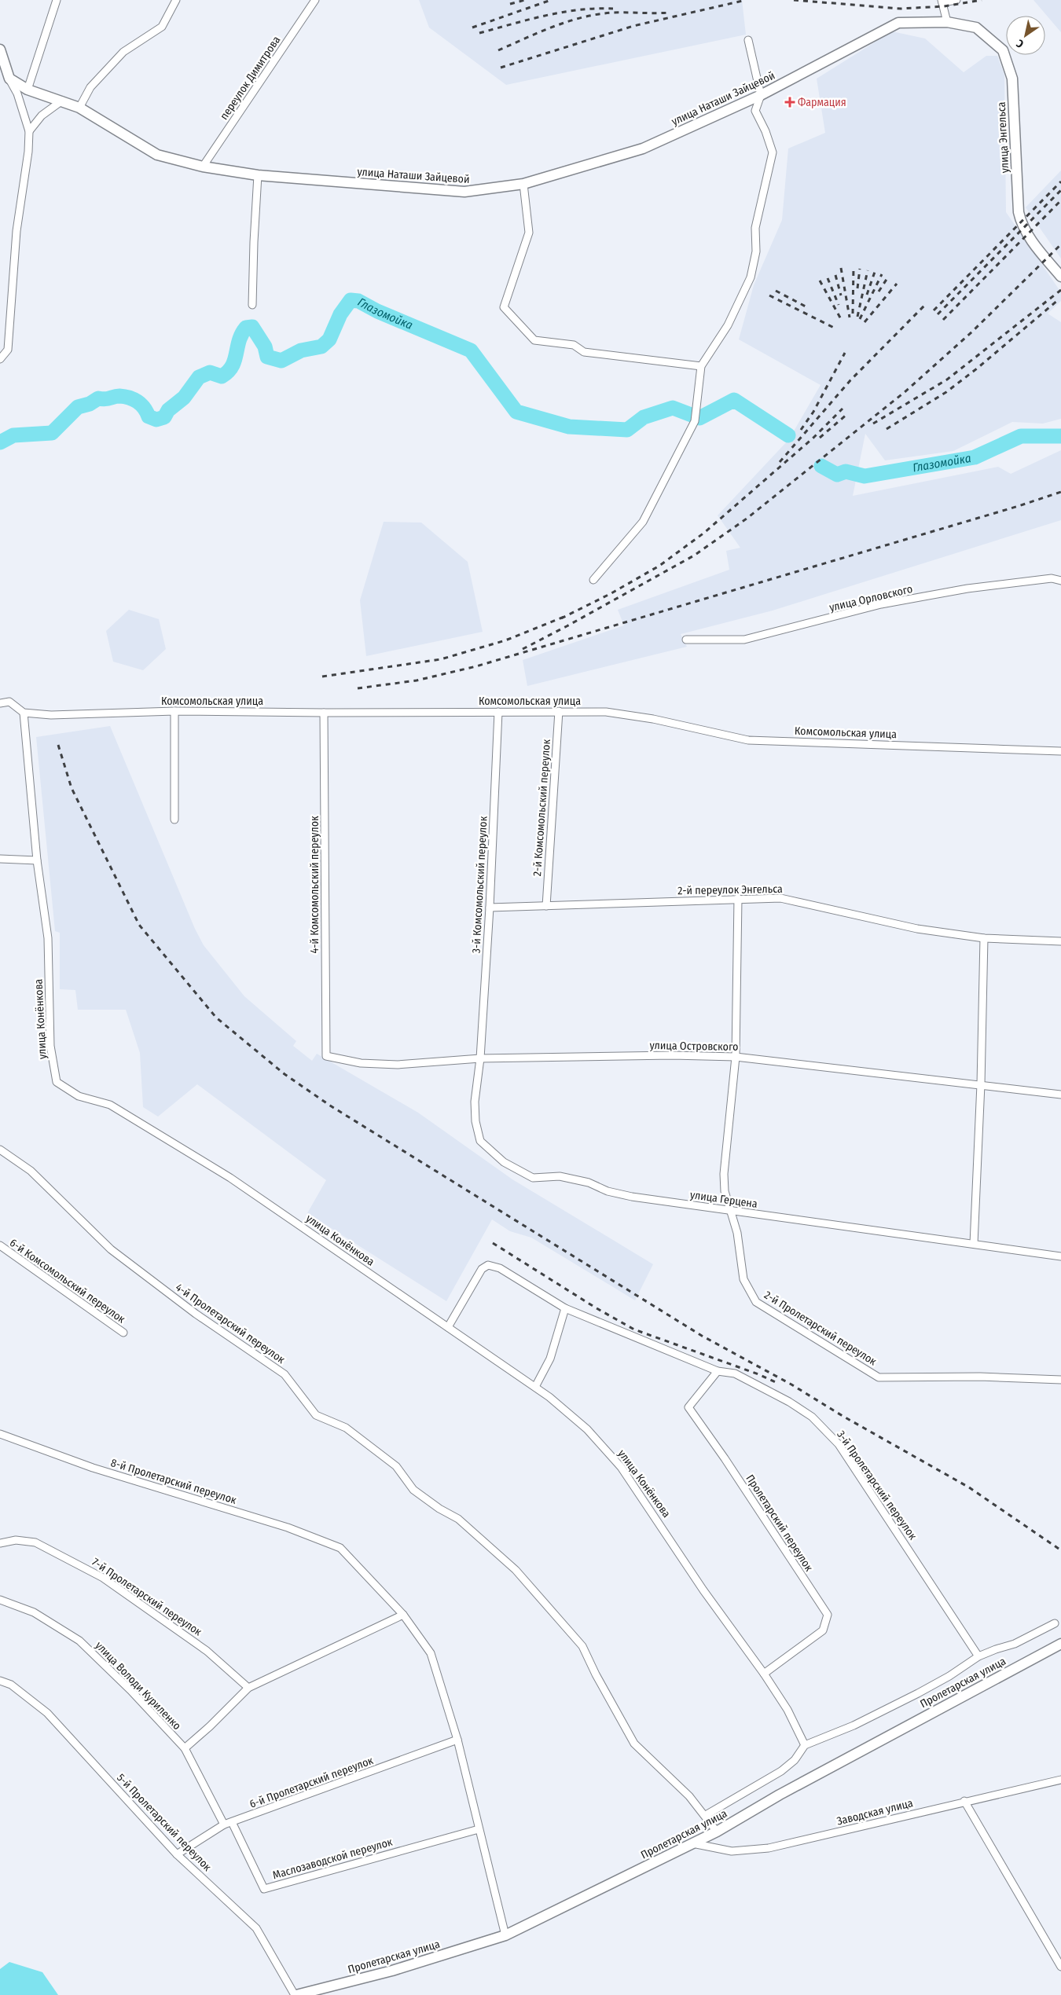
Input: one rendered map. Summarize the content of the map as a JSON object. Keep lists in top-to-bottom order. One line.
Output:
{"streets":{"street":["переулок Димитрова","улица Наташи Зайцевой","улица Энгельса","улица Орловского","Комсомольская улица","2-й Комсомольский переулок","4-й Комсомольский переулок","3-й Комсомольский переулок","2-й переулок Энгельса","улица Конёнкова","улица Островского","улица Герцена","6-й Комсомольский переулок","4-й Пролетарский переулок","2-й Пролетарский переулок","8-й Пролетарский переулок","3-й Пролетарский переулок","Пролетарский переулок","7-й Пролетарский переулок","Пролетарская улица","улица Володи Куриленко","6-й Пролетарский переулок","Заводская улица","5-й Пролетарский переулок","Маслозаводской переулок"]},"crossings":[["переулок Димитрова","улица Наташи Зайцевой"],["улица Наташи Зайцевой","улица Энгельса"],["Комсомольская улица","2-й Комсомольский переулок"],["Комсомольская улица","4-й Комсомольский переулок"],["Комсомольская улица","3-й Комсомольский переулок"],["Комсомольская улица","улица Конёнкова"],["2-й Комсомольский переулок","2-й переулок Энгельса"],["4-й Комсомольский переулок","улица Островского"],["3-й Комсомольский переулок","2-й переулок Энгельса"],["3-й Комсомольский переулок","улица Островского"],["3-й Комсомольский переулок","улица Герцена"],["улица Конёнкова","3-й Пролетарский переулок"],["улица Конёнкова","Пролетарский переулок"],["улица Конёнкова","Пролетарская улица"],["улица Островского","улица Герцена"],["улица Герцена","2-й Пролетарский переулок"],["4-й Пролетарский переулок","Пролетарская улица"],["3-й Пролетарский переулок","Пролетарский переулок"],["3-й Пролетарский переулок","Пролетарская улица"],["Пролетарская улица","Заводская улица"],["Пролетарская улица","5-й Пролетарский переулок"],["улица Володи Куриленко","6-й Пролетарский переулок"],["6-й Пролетарский переулок","5-й Пролетарский переулок"],["6-й Пролетарский переулок","Маслозаводской переулок"]],"water":["Глазомойка"],"places":{"health":["Фармация"]},"north":"bottom left"}
